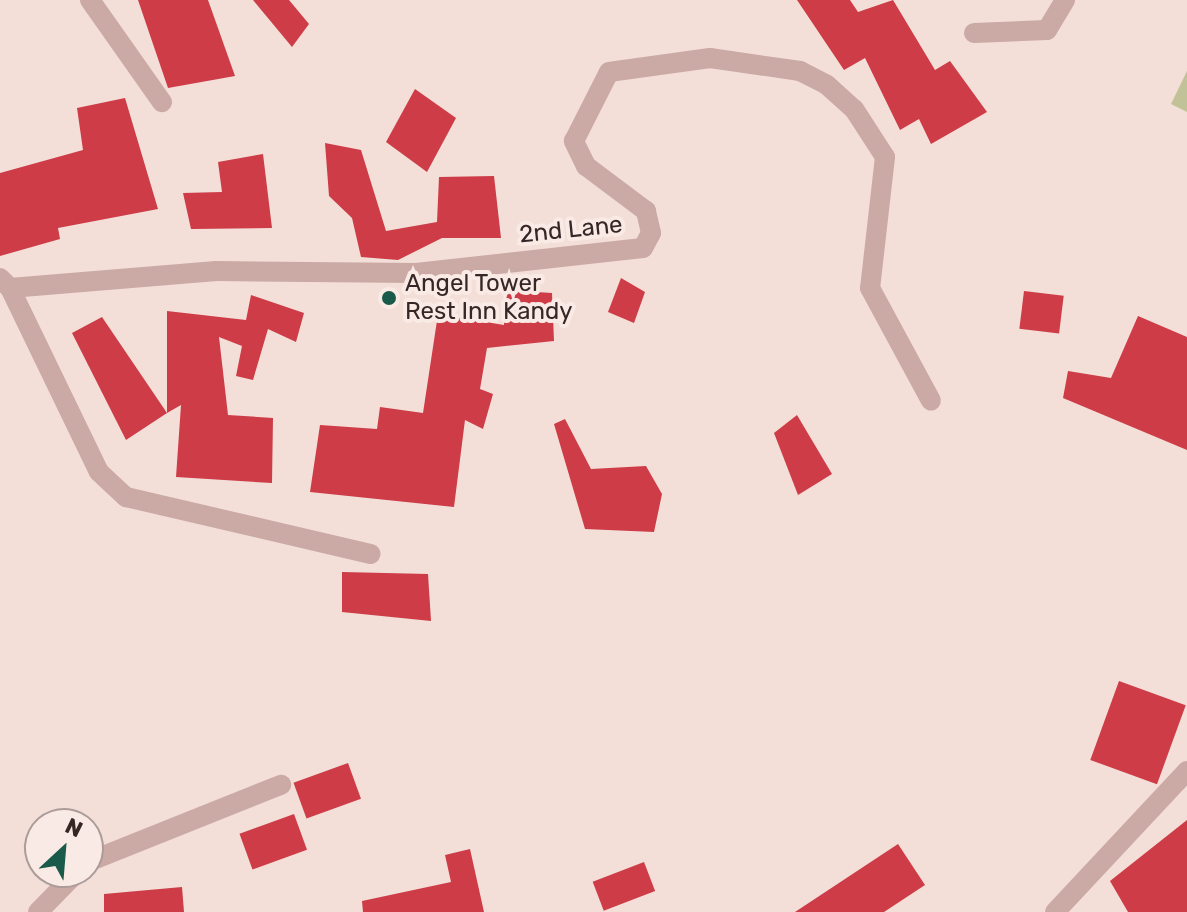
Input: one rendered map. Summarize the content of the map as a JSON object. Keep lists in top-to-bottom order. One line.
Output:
{"streets":{"street":["2nd Lane"]},"places":["Angel Tower Rest Inn Kandy"],"north":"top right"}
